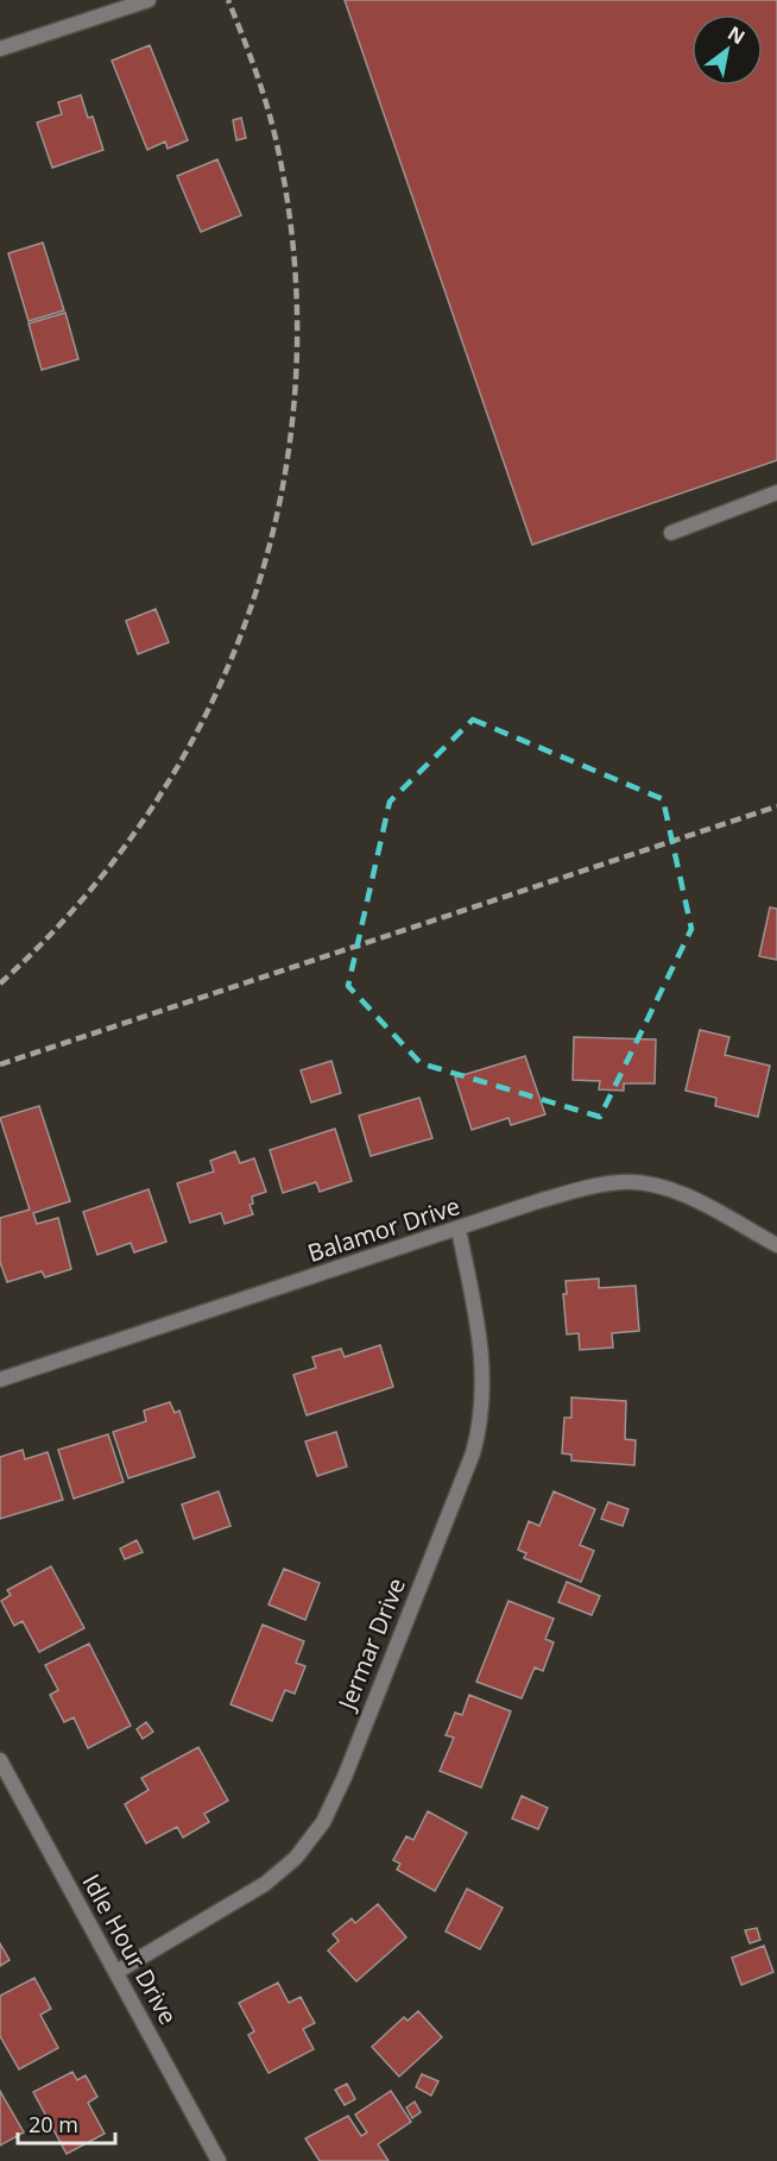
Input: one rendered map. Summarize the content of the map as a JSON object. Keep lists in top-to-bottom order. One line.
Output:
{"streets":{"street":["Balamor Drive","Jermar Drive","Idle Hour Drive"]},"crossings":[["Balamor Drive","Jermar Drive"],["Jermar Drive","Idle Hour Drive"]],"scale_bar":"20 m","north":"top right"}
